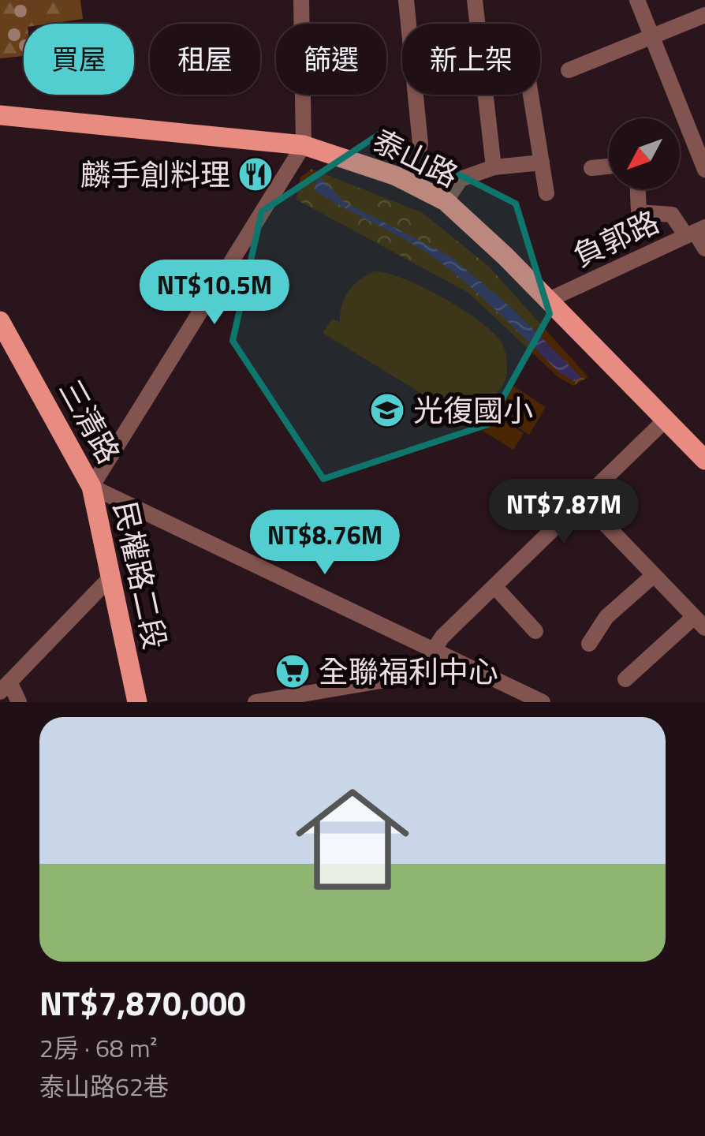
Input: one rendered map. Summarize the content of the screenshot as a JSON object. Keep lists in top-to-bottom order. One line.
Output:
{"streets":{"main road":["泰山路","三清路","民權路二段"],"street":["負郭路"]},"crossings":[["泰山路","負郭路"],["泰山路","民權路二段"],["三清路","民權路二段"]],"places":{"restaurant":["麟手創料理"],"school or university":["光復國小"],"supermarket":["全聯福利中心"]},"north":"bottom left","page":{"chip":["買屋","租屋","篩選","新上架"],"price":["NT$10.5M","NT$7.87M","NT$8.76M"],"list":[{"name":"NT$7,870,000","note":"2房 · 68 m² · 泰山路62巷"}]}}
